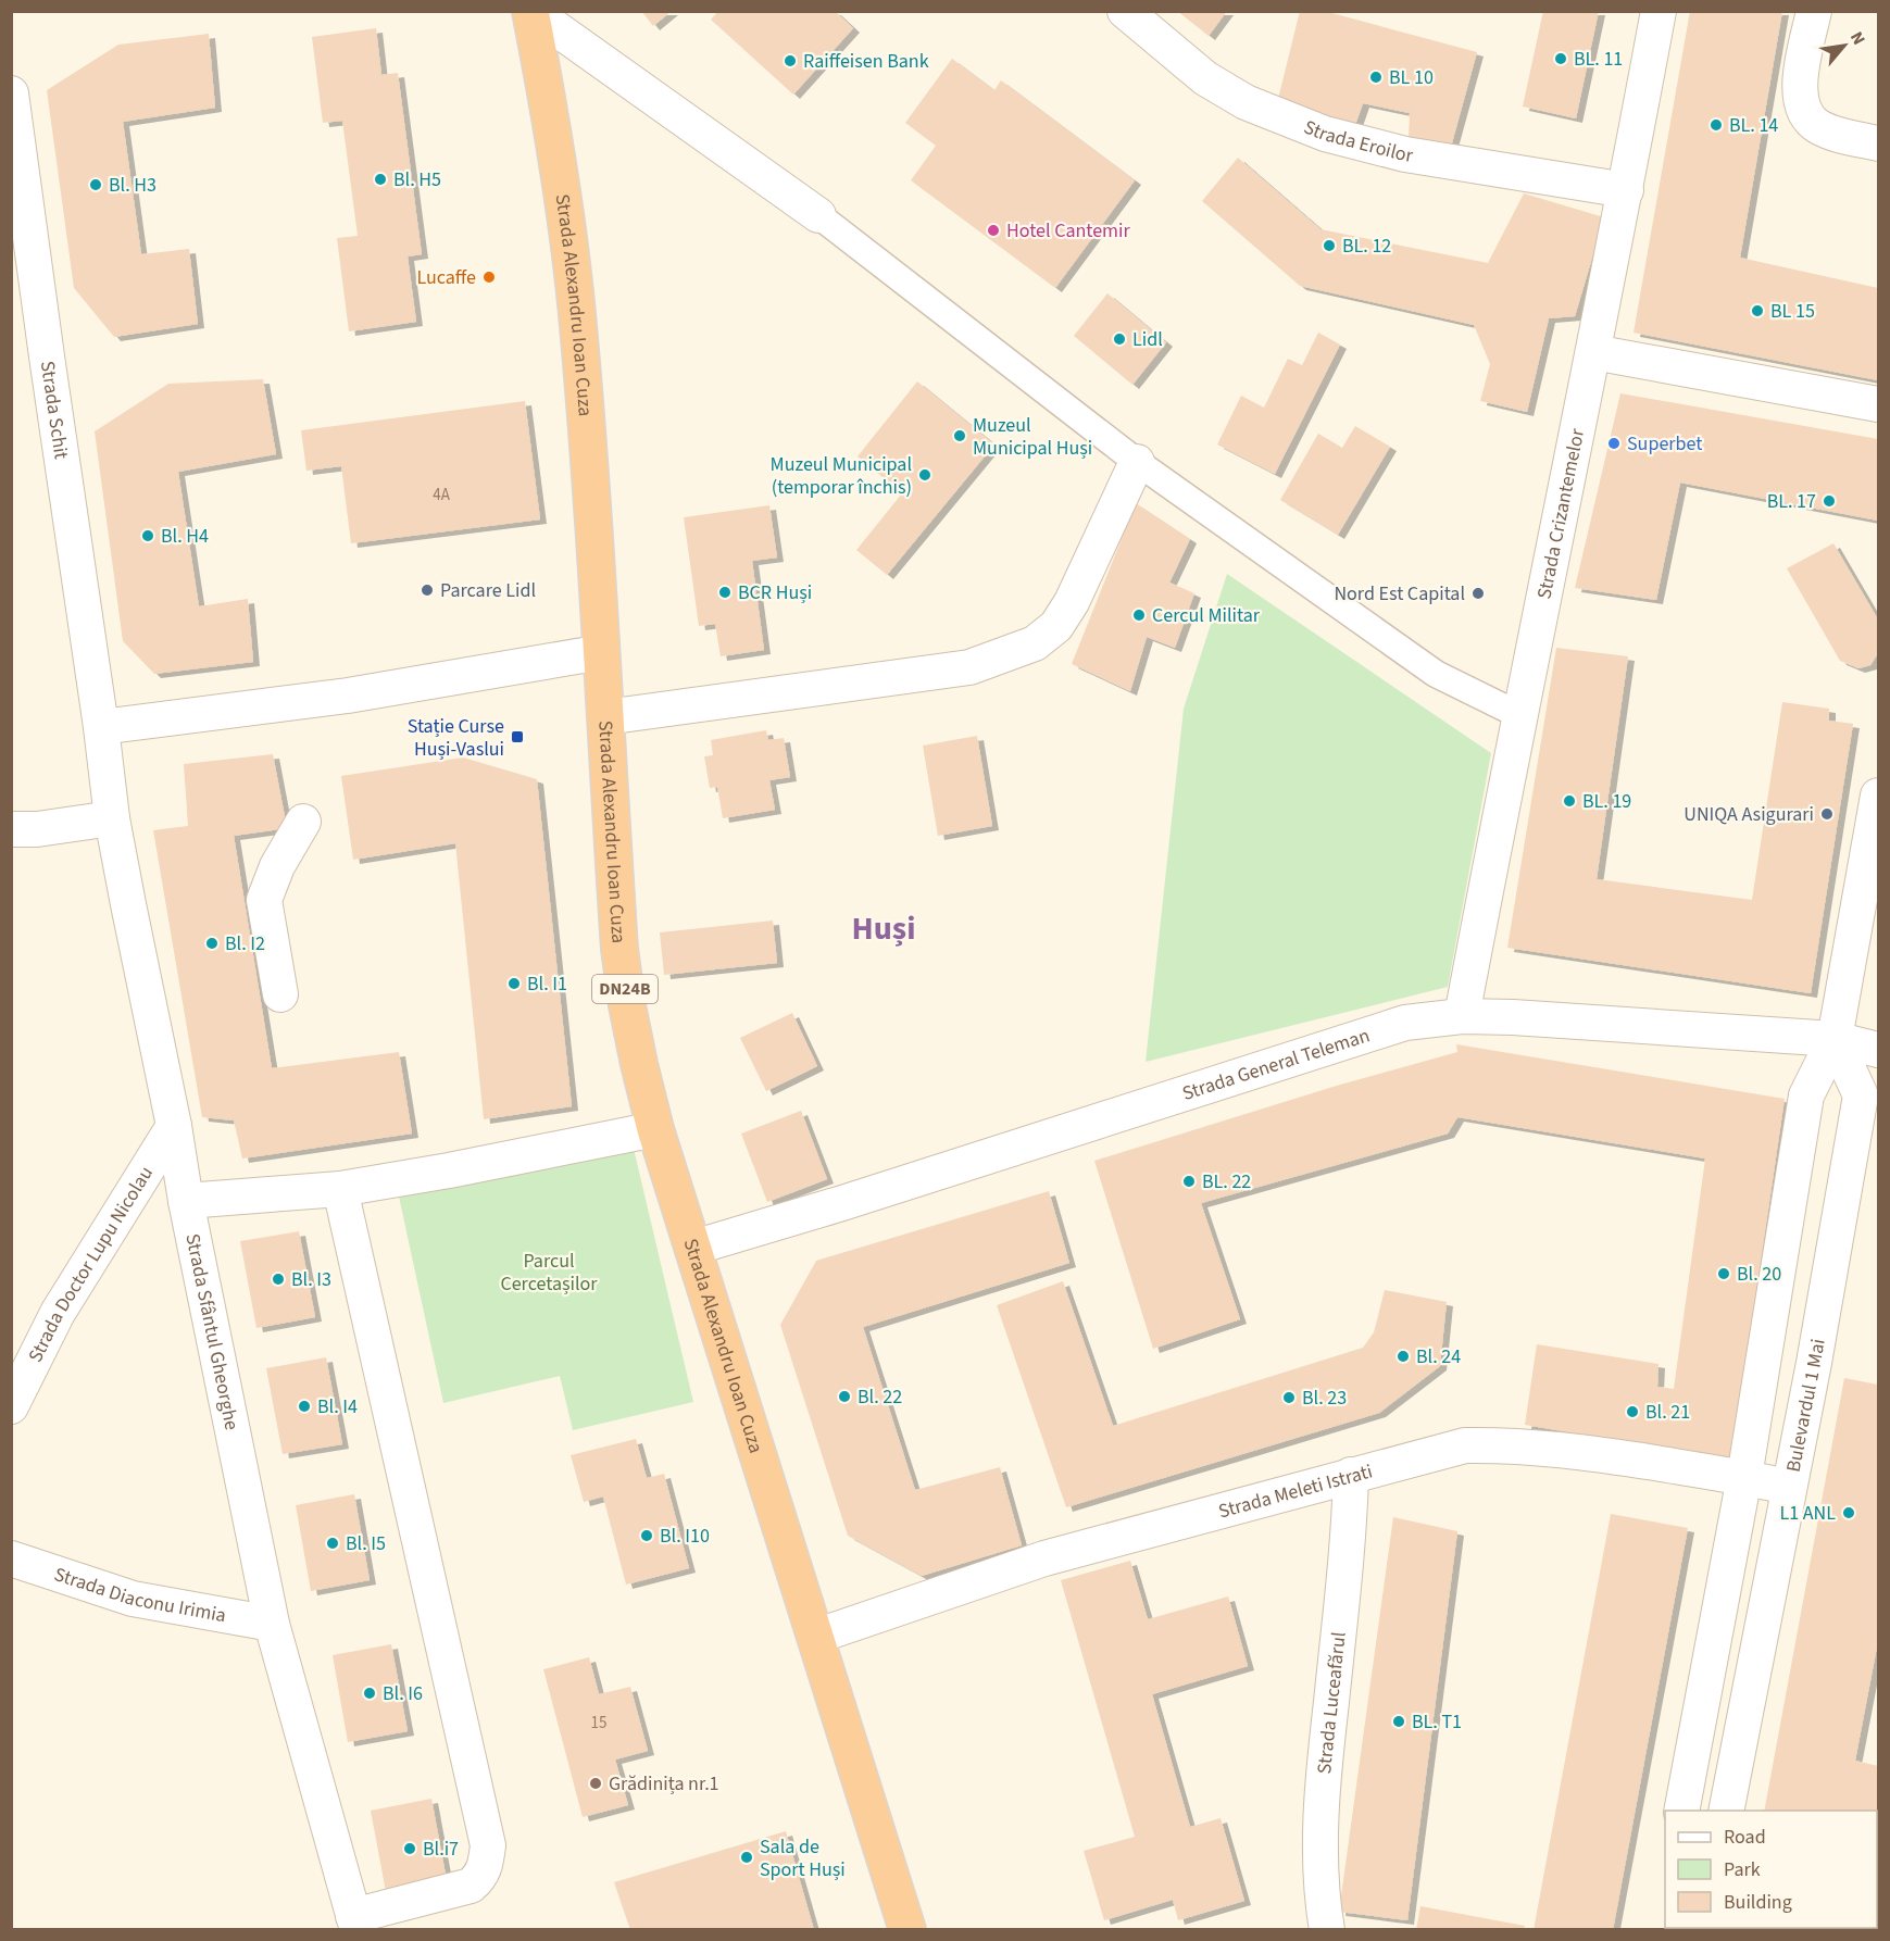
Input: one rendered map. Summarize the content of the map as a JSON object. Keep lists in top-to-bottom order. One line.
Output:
{"streets":{"highway":["Strada Alexandru Ioan Cuza","DN24B"],"street":["Strada Eroilor","Strada Schit","Strada Crizantemelor","Strada General Teleman","Strada Doctor Lupu Nicolau","Strada Sfântul Gheorghe","Bulevardul 1 Mai","Strada Meleti Istrati","Strada Diaconu Irimia","Strada Luceafărul"]},"crossings":[["Strada Eroilor","Strada Crizantemelor"],["Strada Alexandru Ioan Cuza","Strada General Teleman"],["Strada Alexandru Ioan Cuza","Strada Meleti Istrati"],["Strada Schit","Strada Sfântul Gheorghe"],["Strada Crizantemelor","Strada General Teleman"],["Strada General Teleman","Bulevardul 1 Mai"],["Strada Doctor Lupu Nicolau","Strada Sfântul Gheorghe"],["Strada Sfântul Gheorghe","Strada Diaconu Irimia"],["Bulevardul 1 Mai","Strada Meleti Istrati"],["Strada Meleti Istrati","Strada Luceafărul"]],"districts":["Huși"],"parks":["Parcul Cercetașilor"],"places":{"other":["BL. 11","Raiffeisen Bank","BL 10","BL. 14","Bl. H5","Bl. H3","Hotel Cantemir","BL. 12","Lucaffe","BL 15","Lidl","Muzeul Municipal Huși","Superbet","Muzeul Municipal (temporar închis)","BL. 17","Bl. H4","Parcare Lidl","BCR Huși","Nord Est Capital","Cercul Militar","BL. 19","UNIQA Asigurari","Bl. I2","Bl. I1","BL. 22","Bl. 20","Bl. I3","Bl. 24","Bl. 22","Bl. 23","Bl. I4","Bl. 21","L1 ANL","Bl. I10","Bl. I5","Bl. I6","BL. T1","Grădinița nr.1","Bl.i7","Sala de Sport Huși"],"transit":["Stație Curse Huși-Vaslui"]},"house_numbers":["4A","15"],"legend":["Road","Park","Building"],"north":"top right"}
